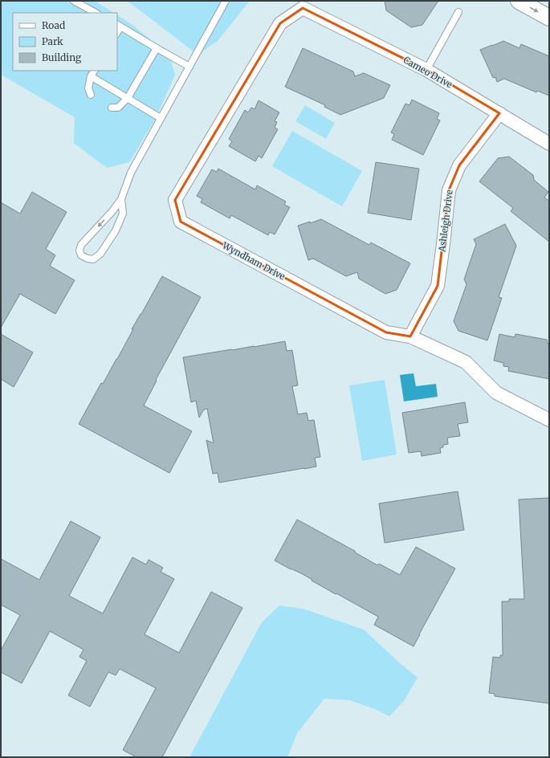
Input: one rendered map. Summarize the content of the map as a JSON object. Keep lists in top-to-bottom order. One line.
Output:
{"streets":{"street":["Cameo Drive","Ashleigh Drive","Wyndham Drive"]},"crossings":[["Cameo Drive","Ashleigh Drive"],["Cameo Drive","Wyndham Drive"],["Ashleigh Drive","Wyndham Drive"]],"legend":["Road","Park","Building"]}
